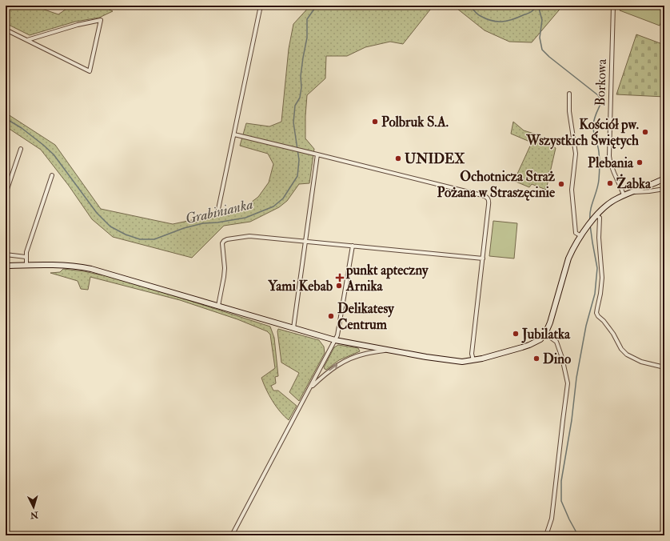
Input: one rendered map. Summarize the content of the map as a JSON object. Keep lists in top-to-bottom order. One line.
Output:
{"streets":{"street":["Borkowa"]},"water":["Grabinianka"],"places":{"other":["Polbruk S.A.","Kościół pw. Wszystkich Świętych","UNIDEX","Plebania","Żabka","Ochotnicza Straż Pożana w Straszęcinie","Yami Kebab","Delikatesy Centrum","Jubilatka","Dino"],"health":["punkt apteczny Arnika"]},"north":"bottom"}
